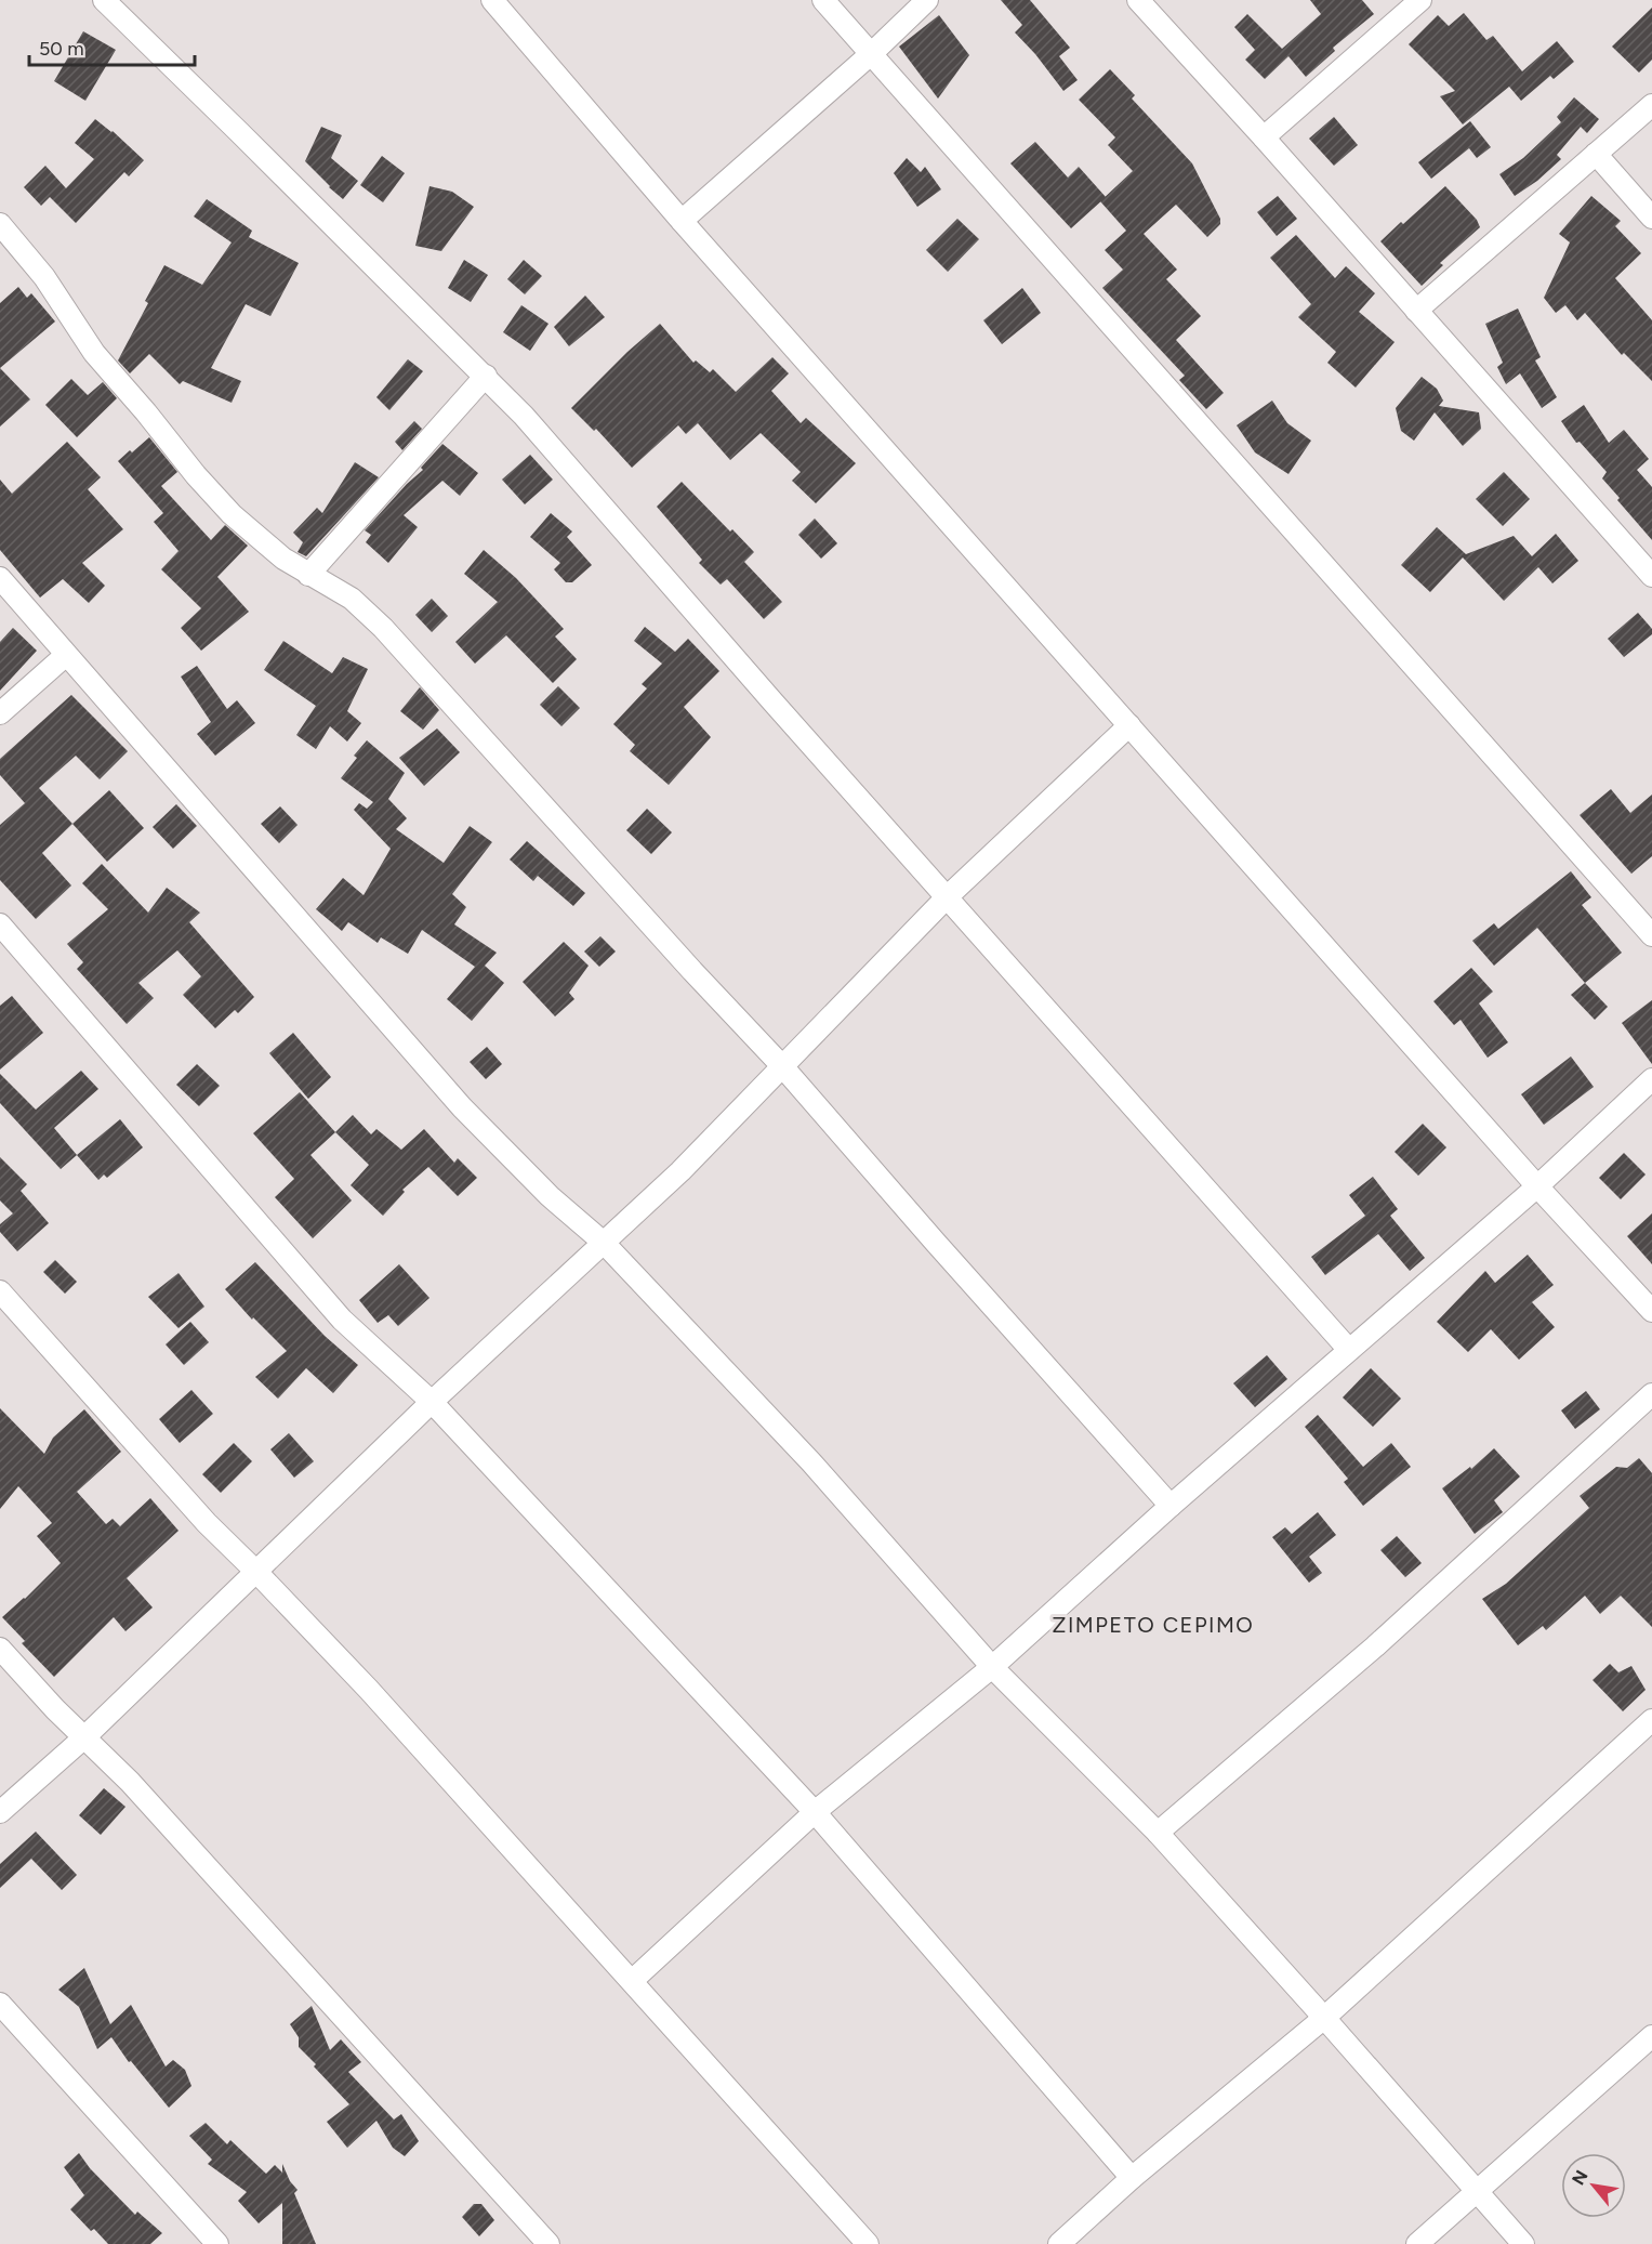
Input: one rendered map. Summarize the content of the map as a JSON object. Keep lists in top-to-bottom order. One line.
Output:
{"districts":["ZIMPETO CEPIMO"],"scale_bar":"50 m","north":"top left"}
